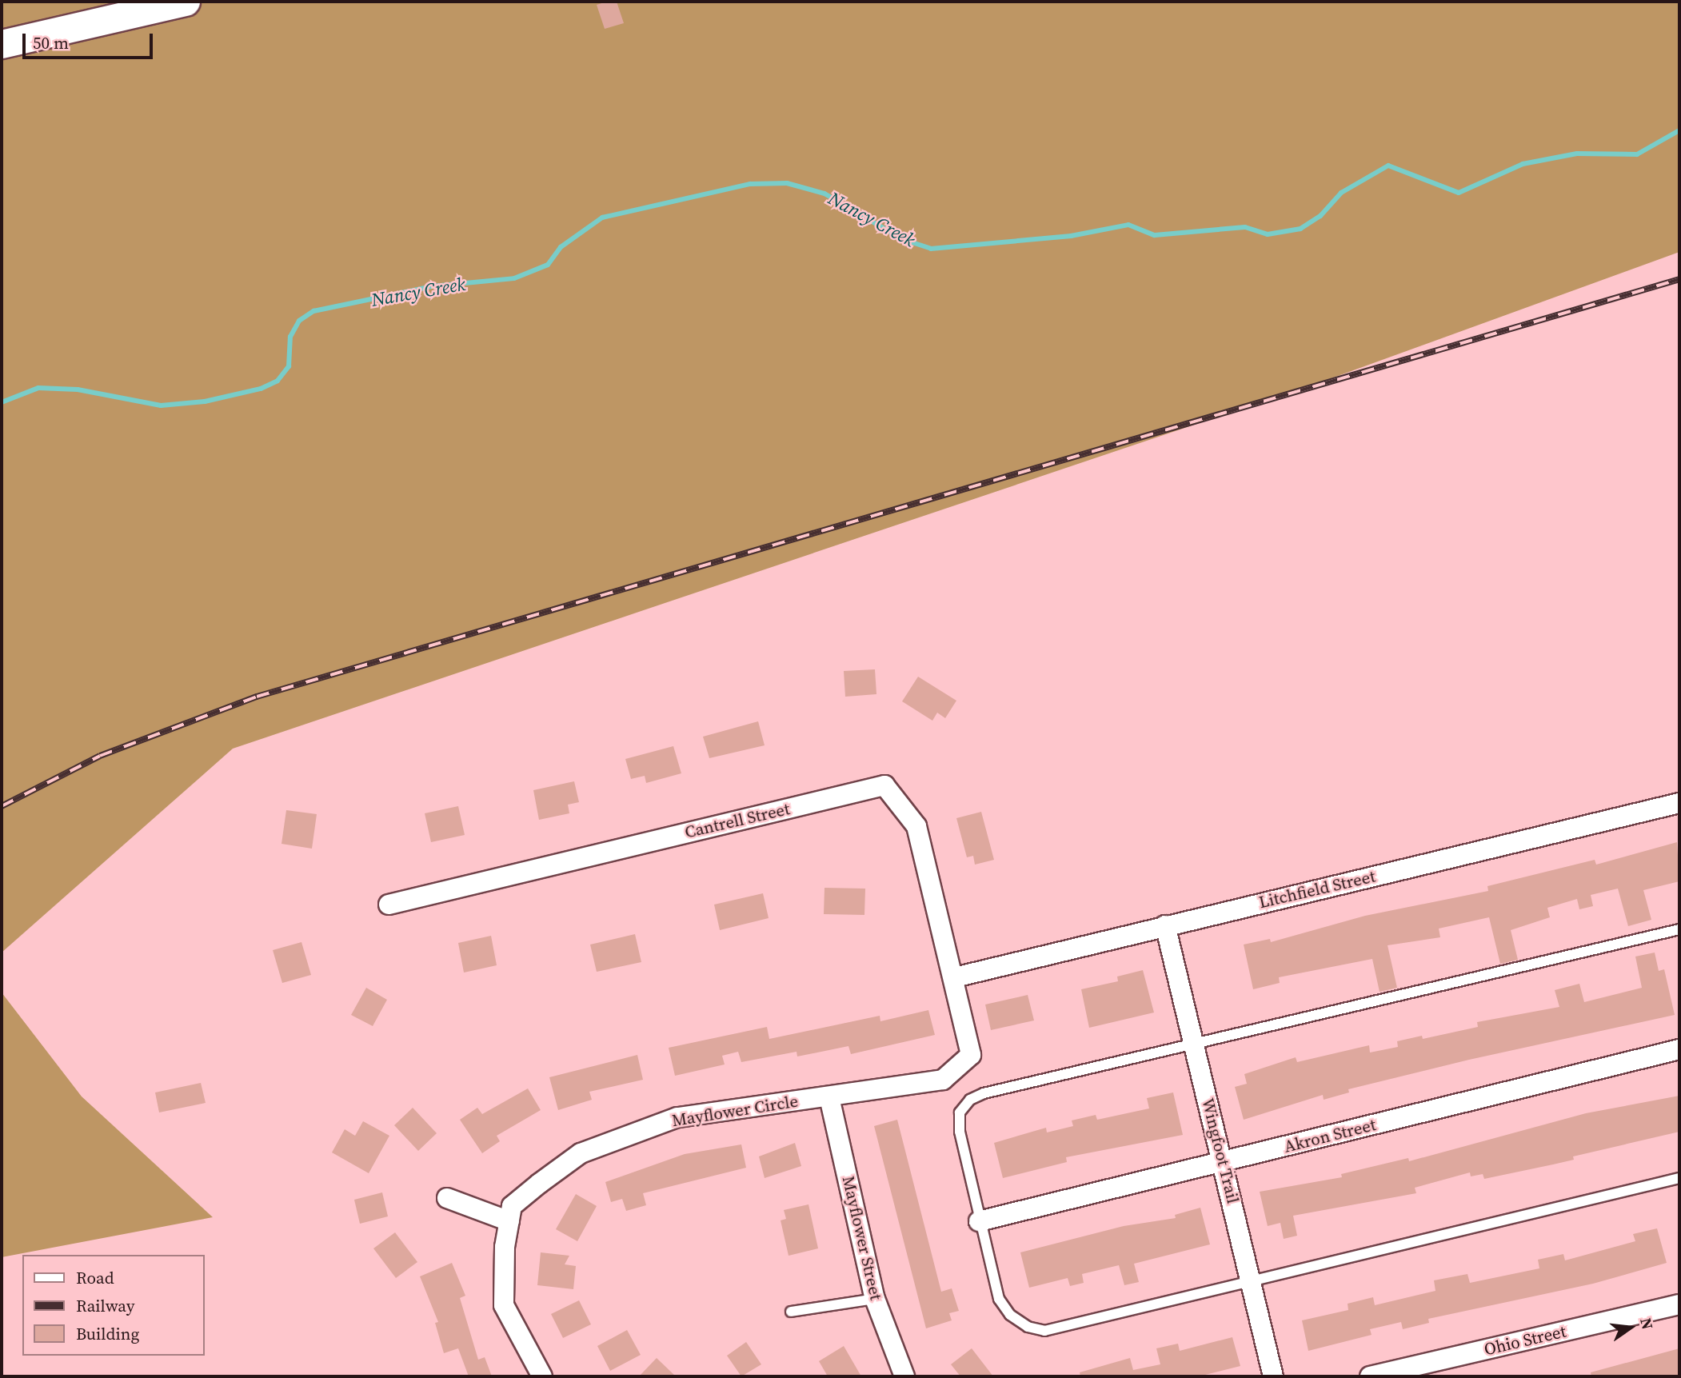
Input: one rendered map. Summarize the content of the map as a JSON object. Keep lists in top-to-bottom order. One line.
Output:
{"streets":{"street":["Cantrell Street","Litchfield Street","Mayflower Circle","Akron Street","Wingfoot Trail","Mayflower Street","Ohio Street"]},"crossings":[["Cantrell Street","Litchfield Street"],["Cantrell Street","Mayflower Circle"],["Litchfield Street","Mayflower Circle"],["Litchfield Street","Wingfoot Trail"],["Mayflower Circle","Mayflower Street"],["Akron Street","Wingfoot Trail"]],"water":["Nancy Creek"],"legend":["Road","Railway","Building"],"scale_bar":"50 m","north":"right"}
